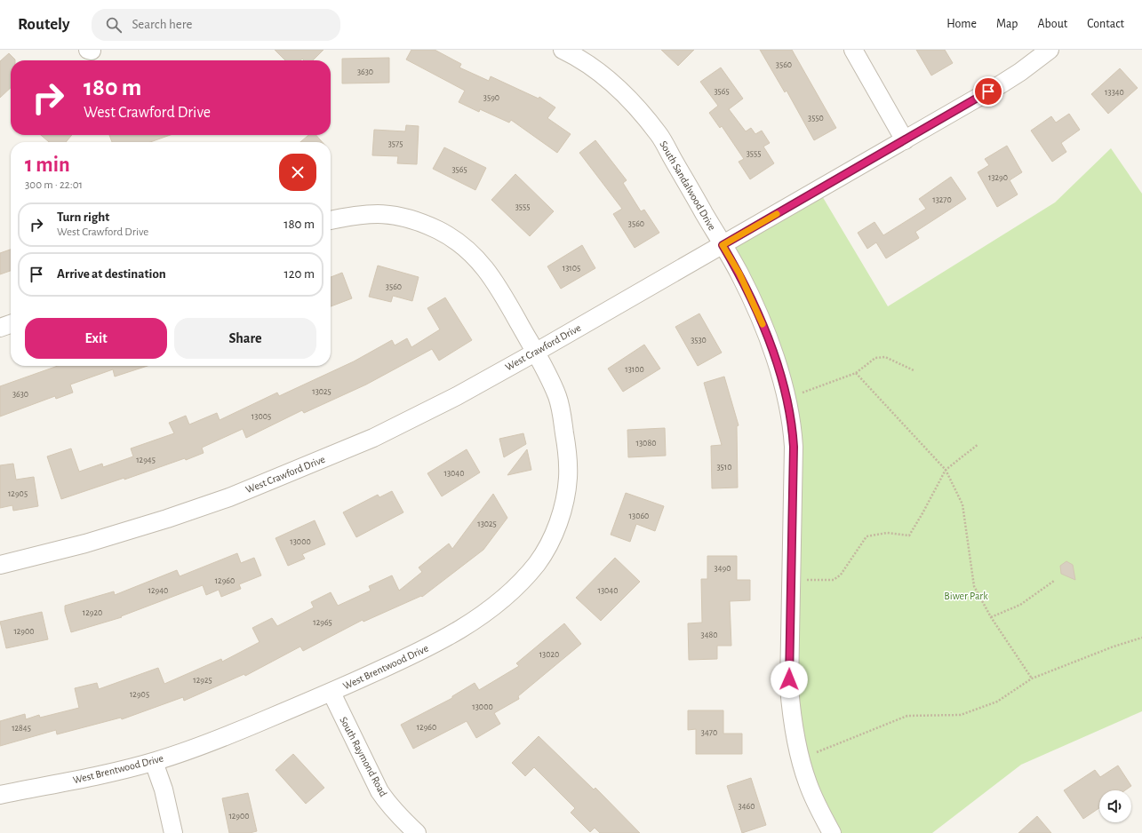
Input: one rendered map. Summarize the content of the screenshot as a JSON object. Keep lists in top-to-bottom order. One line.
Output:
{"streets":{"street":["South Sandalwood Drive","West Crawford Drive","West Brentwood Drive","South Raymond Road"]},"crossings":[["South Sandalwood Drive","West Crawford Drive"],["West Crawford Drive","West Brentwood Drive"],["West Brentwood Drive","South Raymond Road"]],"parks":["Biwer Park"],"house_numbers":["3560","3630","3565","13340","3590","3550","3575","3555","3565","13290","13270","3555","3560","13105","3560","3530","13100","13025","3630","13005","13080","12945","3510","13040","12905","13060","13025","13000","3490","12960","12940","13040","12920","12965","12900","3480","13020","12925","12905","13000","12960","12845","3470","3460","12900"],"page":{"header":"Routely","search":"Search here","nav":["Home","Map","About","Contact"],"turn":["180 m","West Crawford Drive"],"heading":["1 min","300 m · 22:01"],"list":[{"name":"Turn right","note":"West Crawford Drive","value":"180 m"},{"name":"Arrive at destination","value":"120 m"}],"buttons":["Exit","Share"]}}
